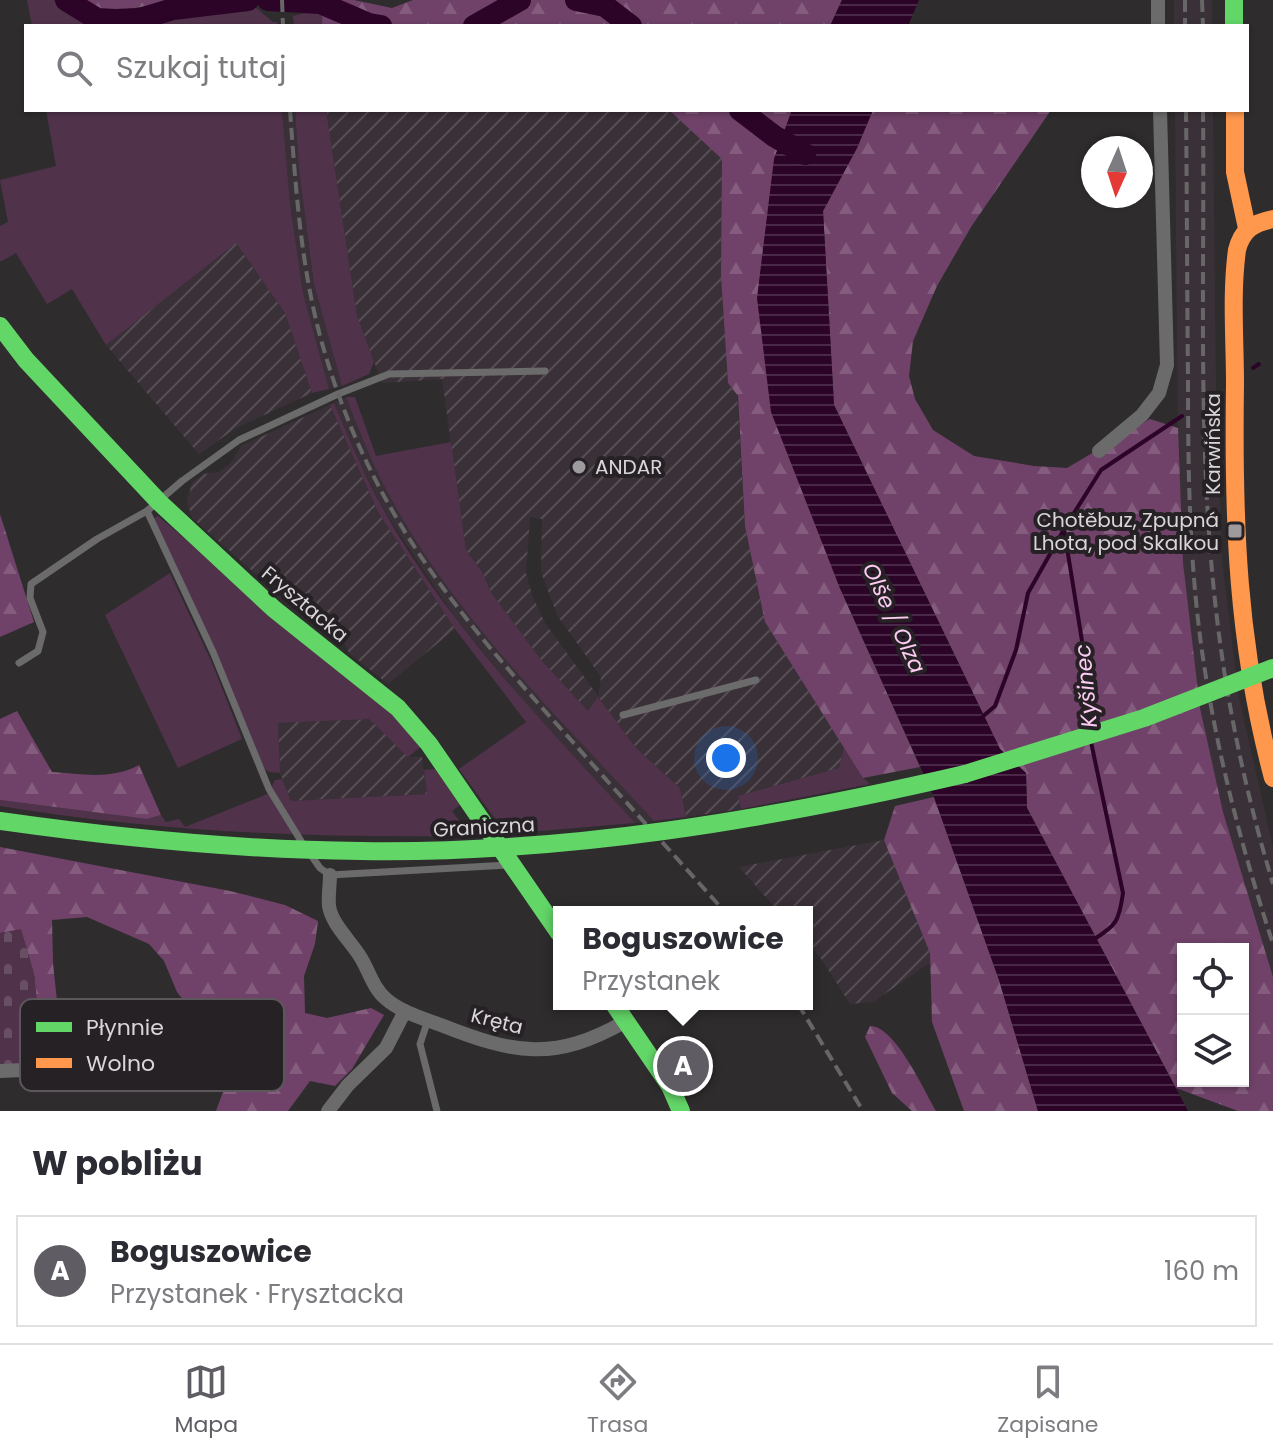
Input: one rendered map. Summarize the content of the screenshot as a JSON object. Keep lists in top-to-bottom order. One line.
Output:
{"streets":{"main road":["Karwińska","Frysztacka","Graniczna"],"street":["Kręta"]},"water":["Olše / Olza","Kyšinec"],"places":{"other":["ANDAR"],"transit":["Chotěbuz, Zpupná Lhota, pod Skalkou"]},"legend":["Płynnie","Wolno"],"north":"bottom","page":{"search":"Szukaj tutaj","popup":["Boguszowice","Przystanek"],"pins":"A","heading":"W pobliżu","list":[{"mark":"A","name":"Boguszowice","note":"Przystanek · Frysztacka","value":"160 m"}],"nav":["Mapa","Trasa","Zapisane"]}}
